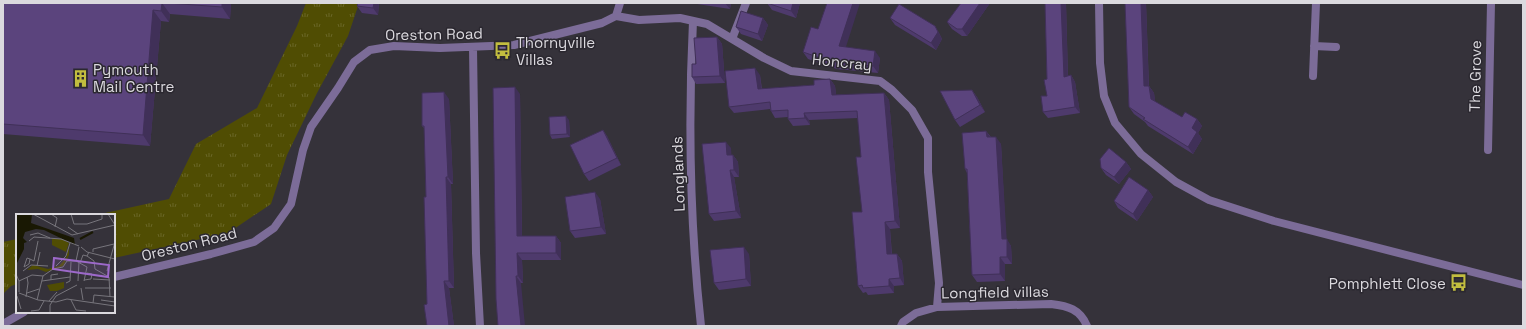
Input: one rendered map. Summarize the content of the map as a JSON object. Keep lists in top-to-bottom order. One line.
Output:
{"streets":{"street":["Oreston Road","Honcray","The Grove","Longlands","Longfield villas"]},"crossings":[["Oreston Road","Honcray"],["Honcray","Longlands"],["Honcray","Longfield villas"]],"places":{"bus stop":["Thornyville Villas","Pomphlett Close"],"building":["Pymouth Mail Centre"]}}
